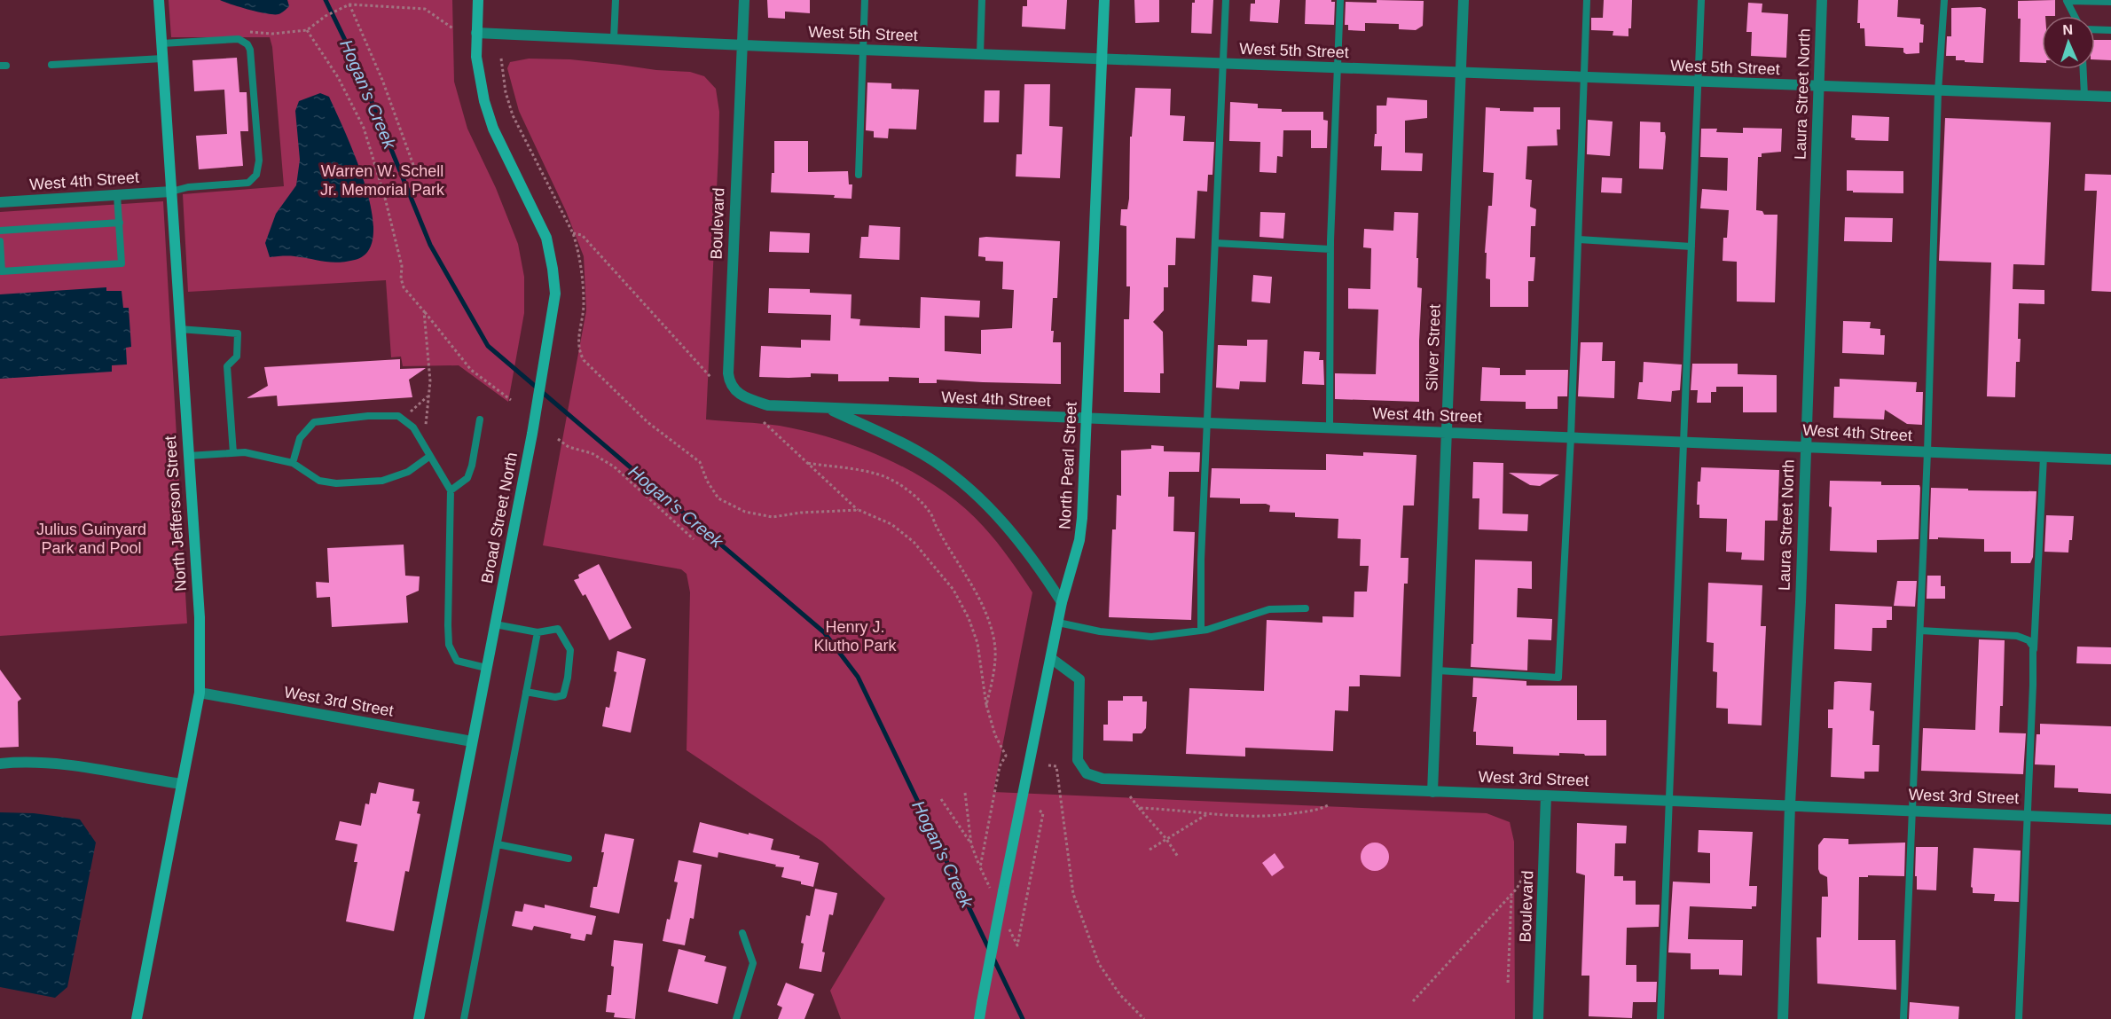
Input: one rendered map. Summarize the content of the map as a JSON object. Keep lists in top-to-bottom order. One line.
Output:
{"streets":{"street":["West 5th Street","Laura Street North","West 4th Street","Boulevard","Silver Street","North Pearl Street","North Jefferson Street","Broad Street North","West 3rd Street"]},"crossings":[["West 5th Street","Laura Street North"],["West 5th Street","Boulevard"],["West 5th Street","Silver Street"],["West 5th Street","North Pearl Street"],["West 5th Street","Broad Street North"],["Laura Street North","West 4th Street"],["Laura Street North","West 3rd Street"],["West 4th Street","Boulevard"],["West 4th Street","Silver Street"],["West 4th Street","North Pearl Street"],["West 4th Street","North Jefferson Street"],["Boulevard","West 3rd Street"],["Silver Street","West 3rd Street"],["North Pearl Street","West 3rd Street"],["North Jefferson Street","West 3rd Street"],["Broad Street North","West 3rd Street"]],"water":["Hogan's Creek"],"parks":["Warren W. Schell Jr. Memorial Park","Julius Guinyard Park and Pool","Henry J. Klutho Park"],"north":"top"}
